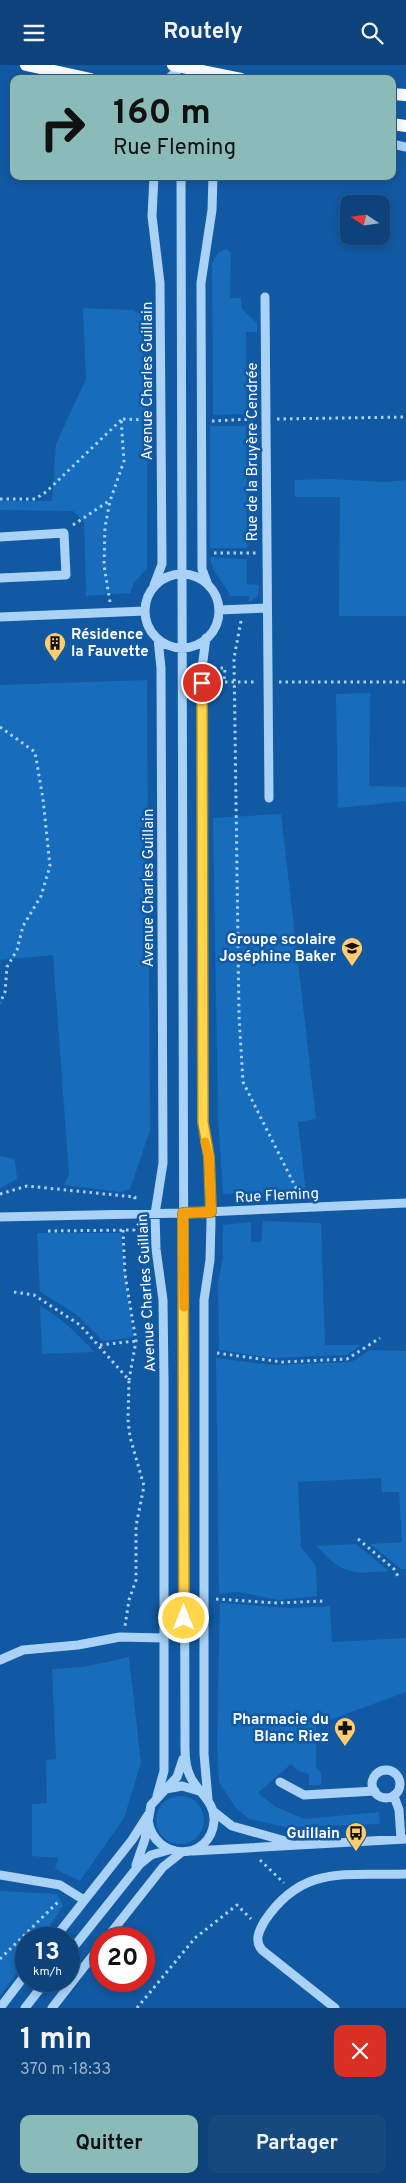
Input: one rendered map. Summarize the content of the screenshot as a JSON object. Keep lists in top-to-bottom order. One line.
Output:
{"streets":{"street":["Avenue Charles Guillain","Rue de la Bruyère Cendrée","Rue Fleming"]},"crossings":[["Avenue Charles Guillain","Rue Fleming"]],"places":{"building":["Résidence la Fauvette"],"school or university":["Groupe scolaire Joséphine Baker"],"pharmacy":["Pharmacie du Blanc Riez"],"bus stop":["Guillain"]},"north":"left","page":{"header":"Routely","turn":["160 m","Rue Fleming"],"speed":"13 km/h","limit":"20","heading":["1 min","370 m · 18:33"],"buttons":["Quitter","Partager"]}}
